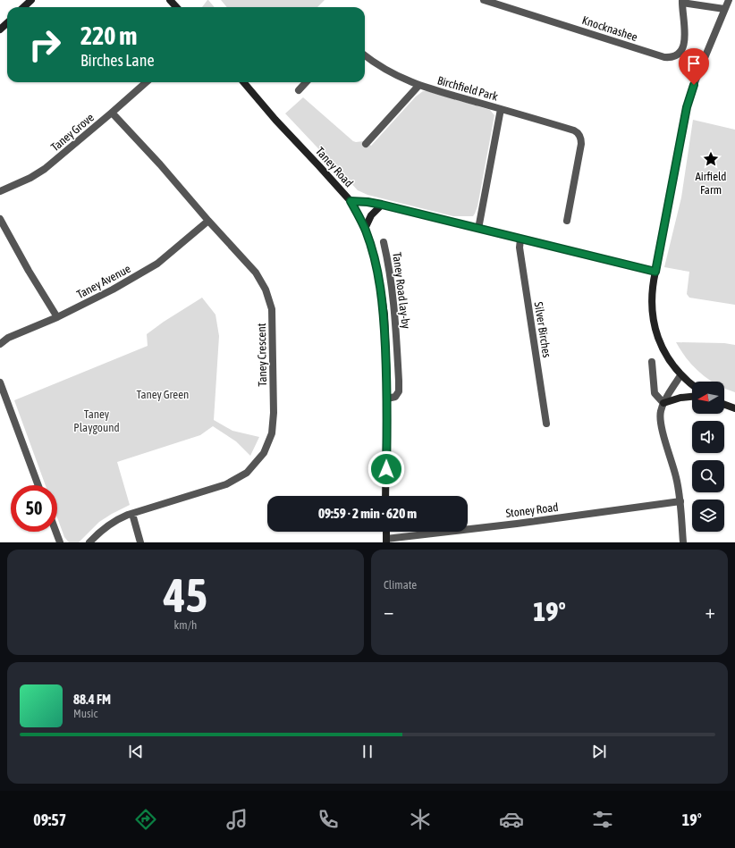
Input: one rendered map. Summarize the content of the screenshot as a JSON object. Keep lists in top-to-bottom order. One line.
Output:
{"streets":{"main road":["Taney Road"],"street":["Knocknashee","Birchfield Park","Taney Grove","Taney Avenue","Taney Road lay-by","Silver Birches","Taney Crescent","Stoney Road"]},"crossings":[["Taney Grove","Taney Crescent"],["Taney Road","Taney Road lay-by"],["Taney Avenue","Taney Crescent"]],"parks":["Taney Green","Taney Playgound"],"places":{"place":["Airfield Farm"]},"north":"left","page":{"turn":["220 m","Birches Lane"],"limit":"50","trip":"09:59 · 2 min · 620 m","tile":[["45","km/h"],"Climate"],"heat":["−","19°","+"],"song":["88.4 FM","Music"],"tabs":["09:57","19°"]}}
